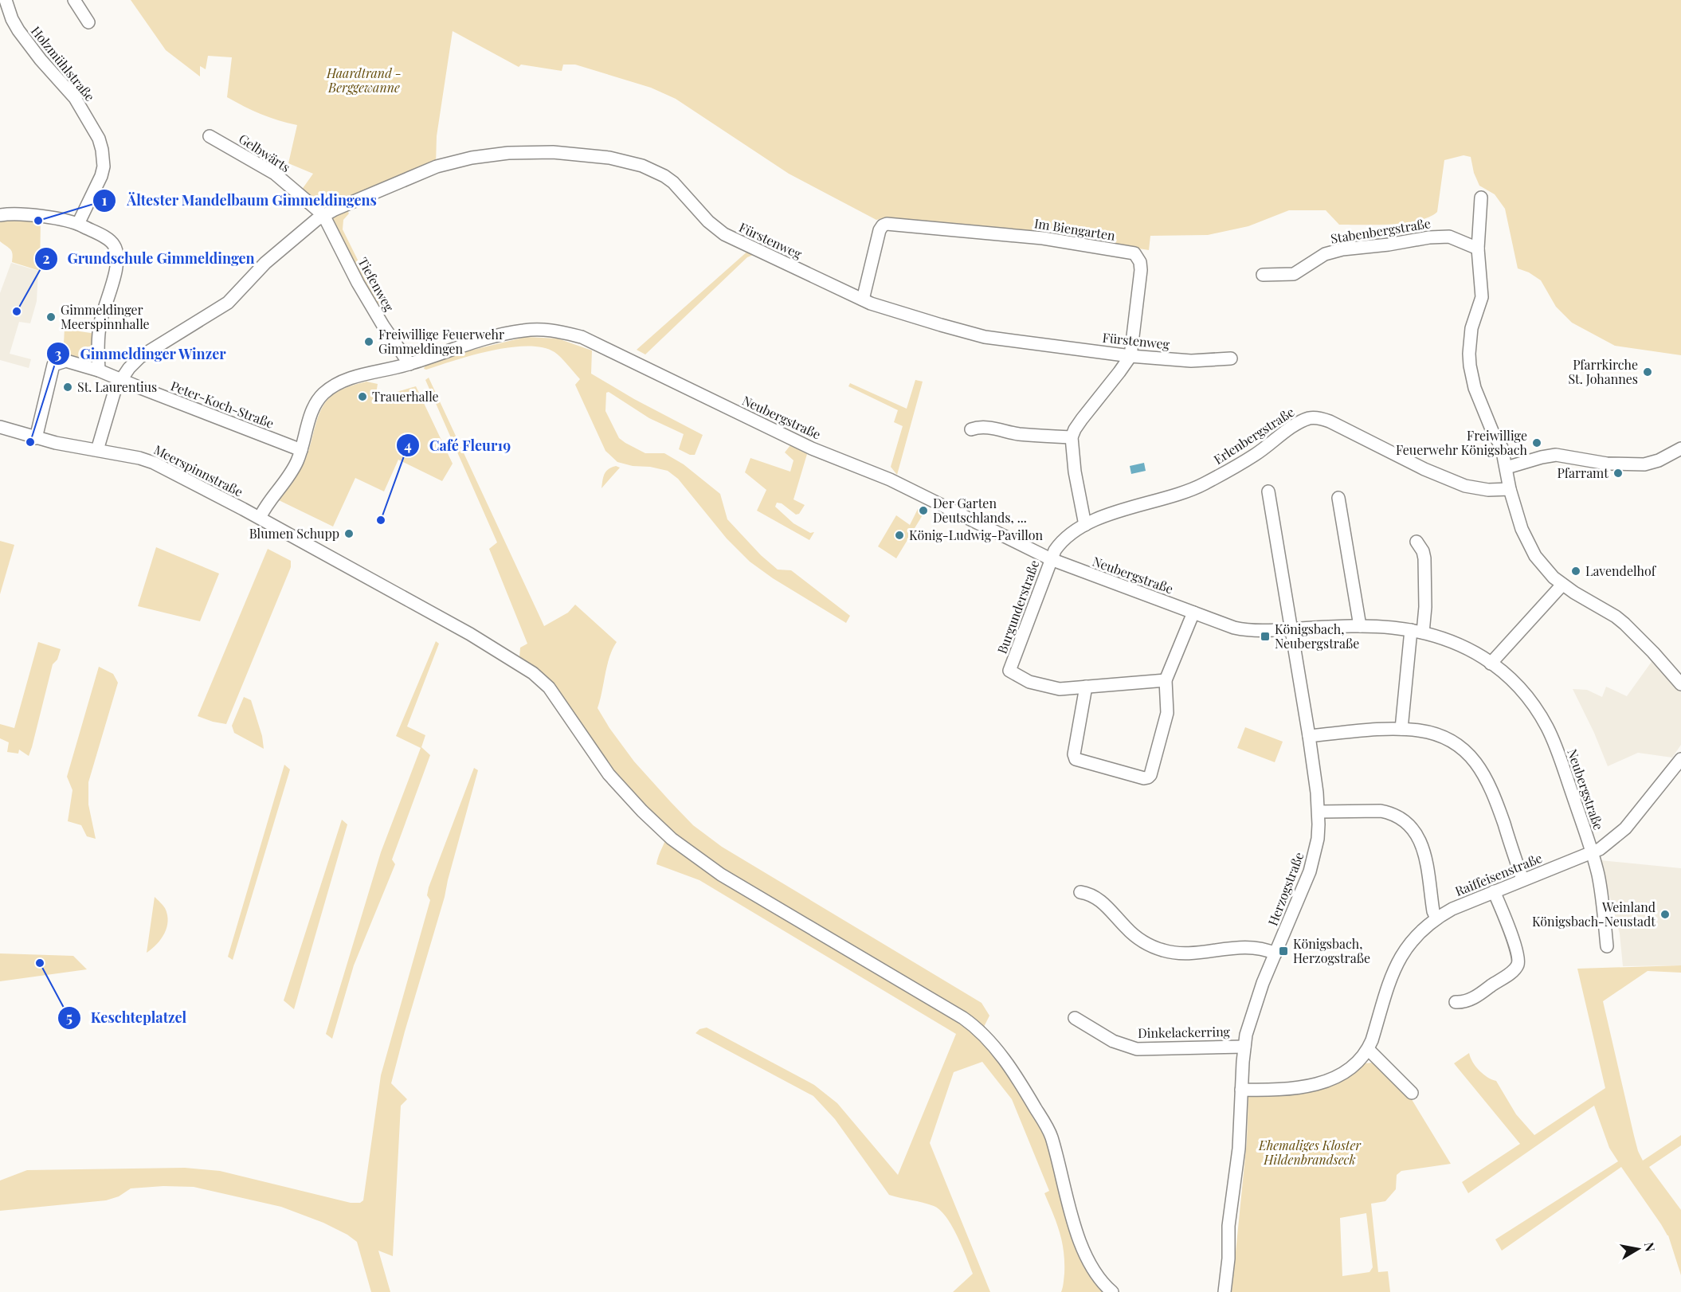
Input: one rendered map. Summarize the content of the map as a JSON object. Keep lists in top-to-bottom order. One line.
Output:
{"streets":{"street":["Holzmühlstraße","Gelbwärts","Im Biengarten","Stabenbergstraße","Fürstenweg","Tiefenweg","Peter-Koch-Straße","Neubergstraße","Erlenbergstraße","Meerspinnstraße","Burgunderstraße","Raiffeisenstraße","Herzogstraße","Dinkelackerring"]},"crossings":[["Gelbwärts","Fürstenweg"],["Gelbwärts","Tiefenweg"],["Im Biengarten","Fürstenweg"],["Fürstenweg","Tiefenweg"],["Fürstenweg","Peter-Koch-Straße"],["Fürstenweg","Meerspinnstraße"],["Tiefenweg","Neubergstraße"],["Peter-Koch-Straße","Neubergstraße"],["Peter-Koch-Straße","Meerspinnstraße"],["Neubergstraße","Erlenbergstraße"],["Neubergstraße","Meerspinnstraße"],["Neubergstraße","Burgunderstraße"],["Neubergstraße","Raiffeisenstraße"],["Neubergstraße","Herzogstraße"],["Erlenbergstraße","Burgunderstraße"],["Herzogstraße","Dinkelackerring"]],"parks":["Haardtrand - Berggewanne","Ehemaliges Kloster Hildenbrandseck"],"places":{"other":["Ältester Mandelbaum Gimmeldingens","Grundschule Gimmeldingen","Gimmeldinger Meerspinnhalle","Freiwillige Feuerwehr Gimmeldingen","Pfarrkirche St. Johannes","St. Laurentius","Trauerhalle","Gimmeldinger Winzer","Freiwillige Feuerwehr Königsbach","Pfarramt","Der Garten Deutschlands, ...","Café Fleur19","Blumen Schupp","König-Ludwig-Pavillon","Lavendelhof","Weinland Königsbach-Neustadt","Keschteplatzel"],"transit":["Königsbach, Neubergstraße","Königsbach, Herzogstraße"]},"north":"right"}
